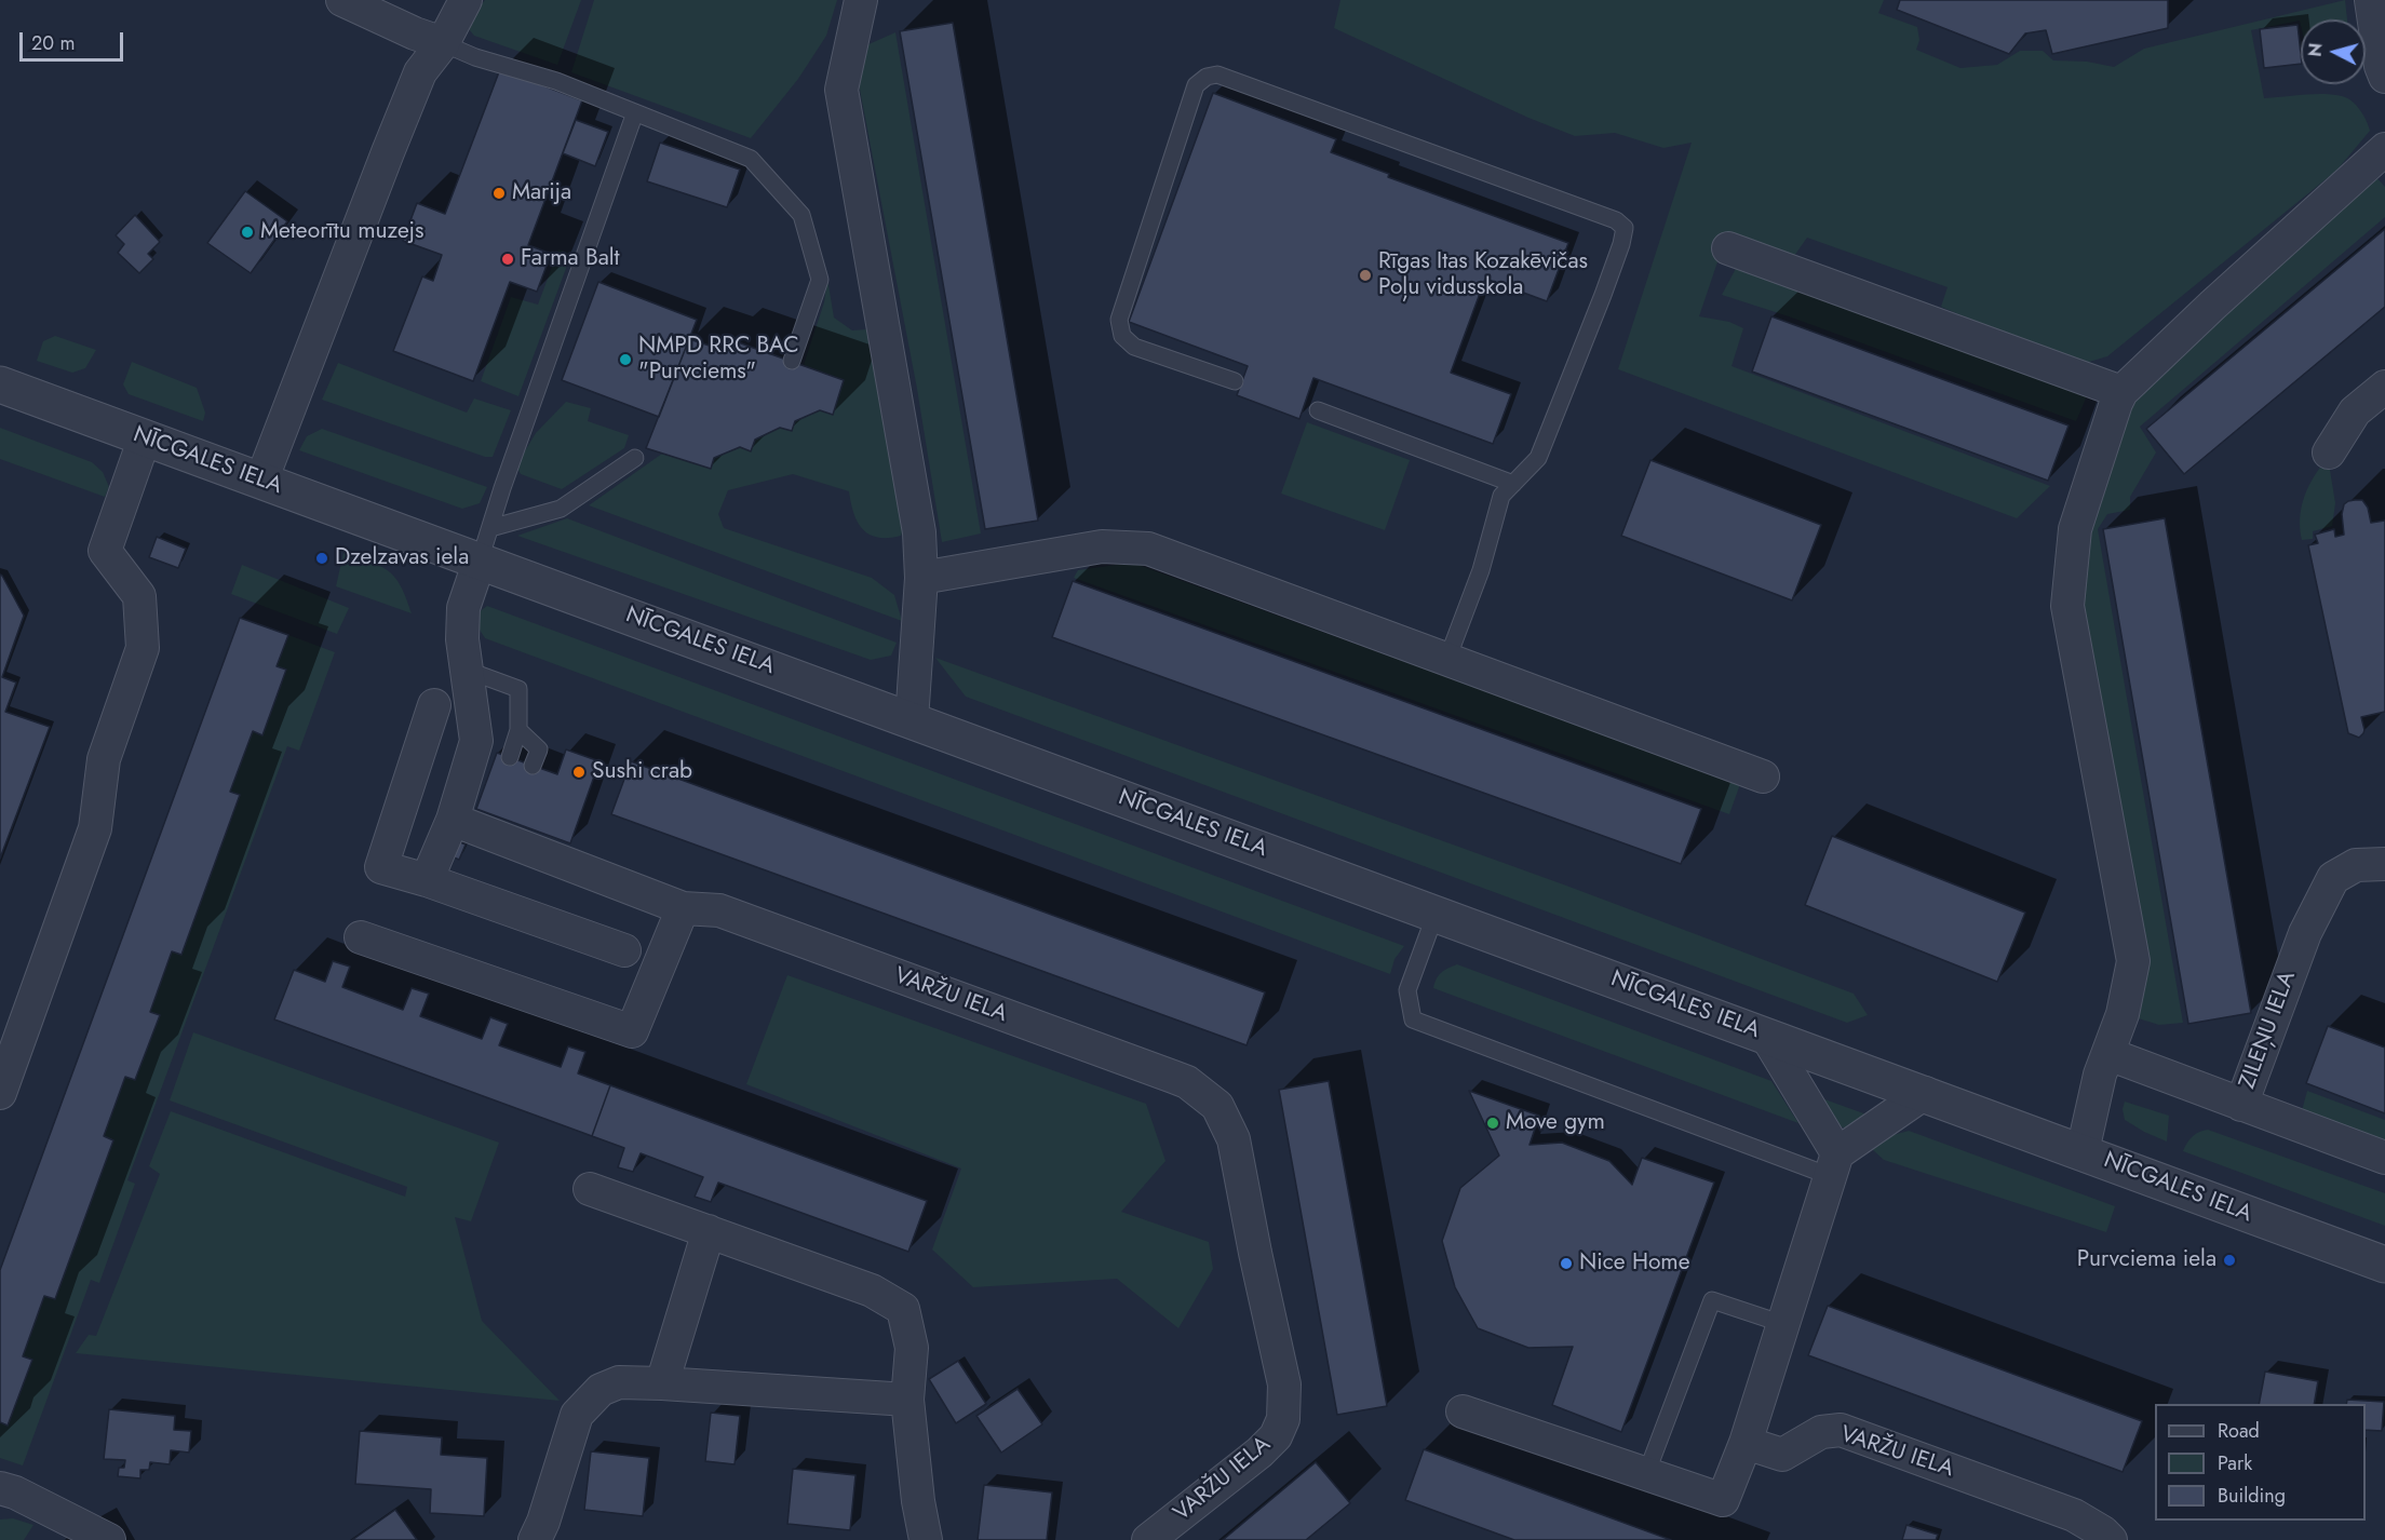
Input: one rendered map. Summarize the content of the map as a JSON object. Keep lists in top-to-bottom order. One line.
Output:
{"streets":{"street":["NĪCGALES IELA","VARŽU IELA","ZILEŅU IELA"]},"places":["Marija","Meteorītu muzejs","Farma Balt","Rīgas Itas Kozakēvičas Poļu vidusskola","NMPD RRC BAC \"Purvciems\"","Dzelzavas iela","Sushi crab","Move gym","Purvciema iela","Nice Home"],"legend":["Road","Park","Building"],"scale_bar":"20 m","north":"left"}
